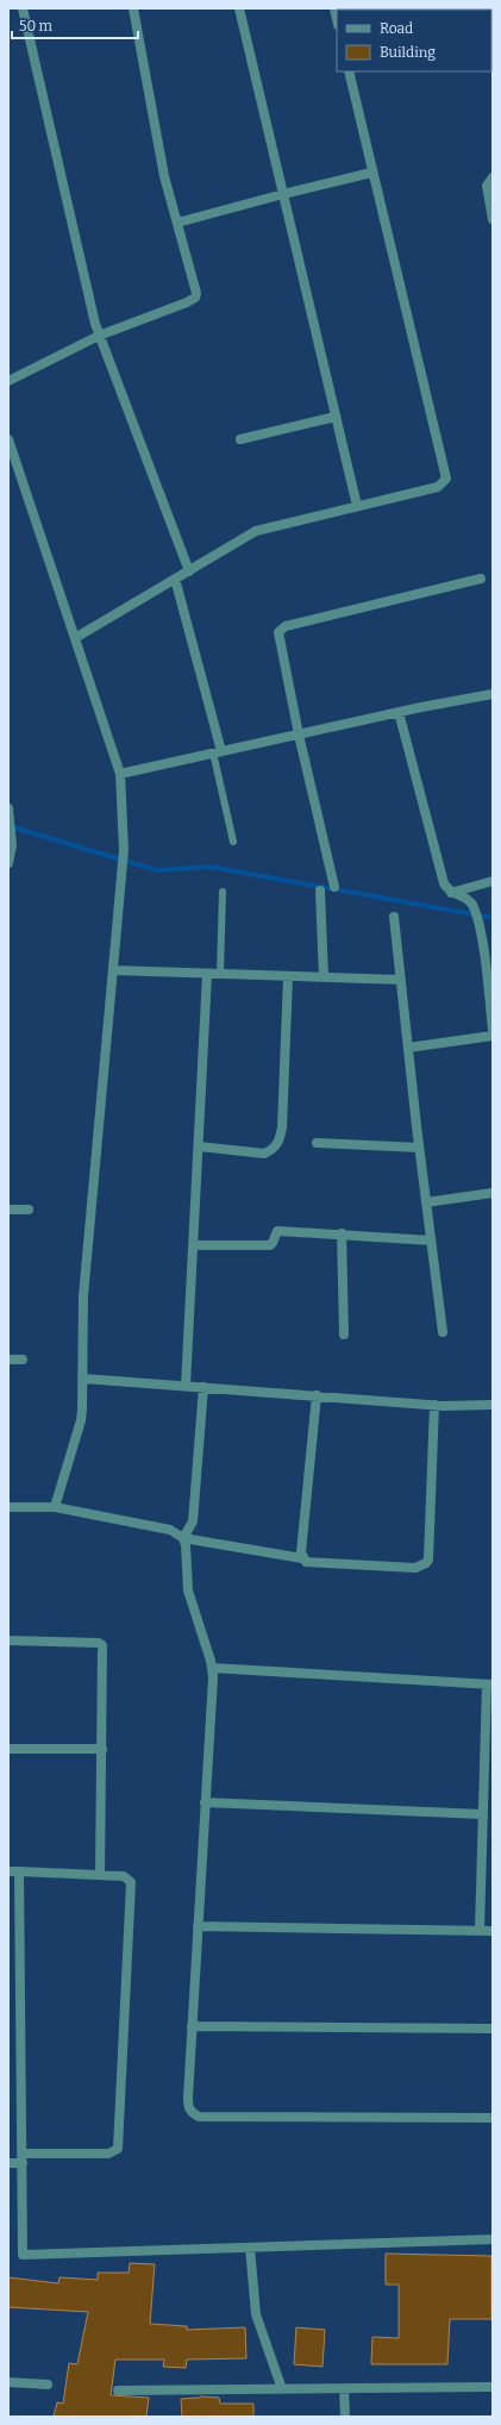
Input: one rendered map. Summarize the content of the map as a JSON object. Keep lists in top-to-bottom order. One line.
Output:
{"legend":["Road","Building"],"scale_bar":"50 m"}
